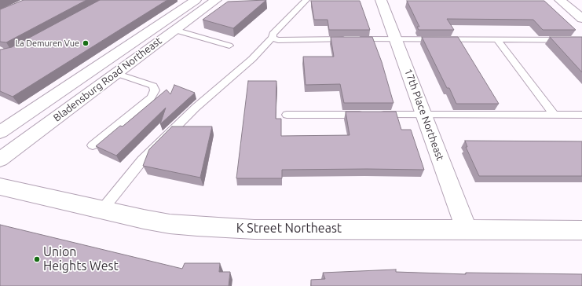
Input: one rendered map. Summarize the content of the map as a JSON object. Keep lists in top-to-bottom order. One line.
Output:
{"streets":{"street":["Bladensburg Road Northeast","17th Place Northeast","K Street Northeast"]},"crossings":[["17th Place Northeast","K Street Northeast"]],"places":["La Demuren Vue","Union Heights West"]}
